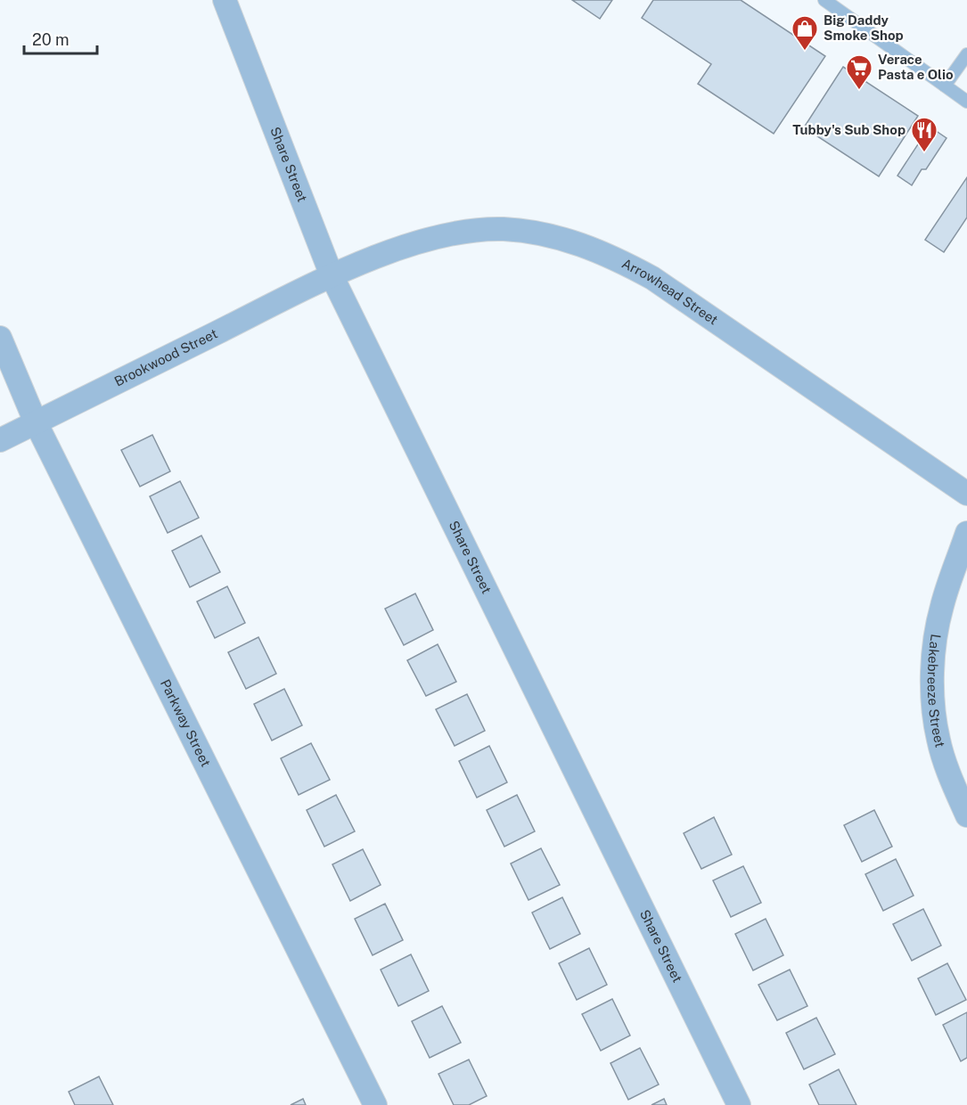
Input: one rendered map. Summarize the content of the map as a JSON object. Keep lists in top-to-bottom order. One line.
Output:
{"streets":{"street":["Share Street","Arrowhead Street","Brookwood Street","Lakebreeze Street","Parkway Street"]},"crossings":[["Share Street","Arrowhead Street"],["Share Street","Brookwood Street"],["Arrowhead Street","Brookwood Street"],["Brookwood Street","Parkway Street"]],"places":{"shop":["Big Daddy Smoke Shop"],"supermarket":["Verace Pasta e Olio"],"restaurant":["Tubby's Sub Shop"]},"scale_bar":"20 m"}
